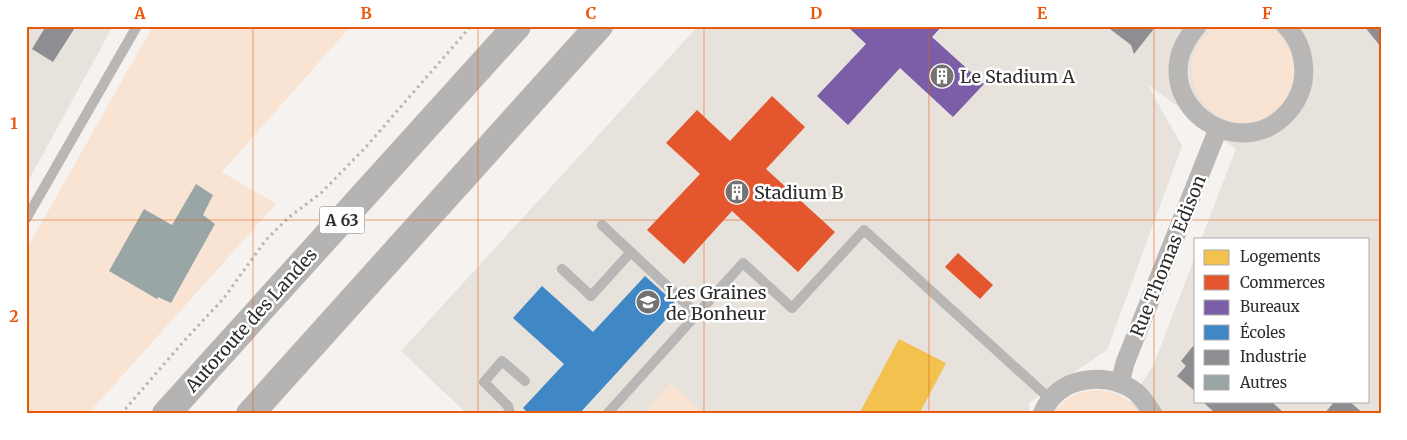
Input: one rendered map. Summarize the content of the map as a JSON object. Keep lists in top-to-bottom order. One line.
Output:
{"streets":{"highway":["A 63","Autoroute des Landes"],"street":["Rue Thomas Edison"]},"places":{"building":["Le Stadium A","Stadium B"],"school or university":["Les Graines de Bonheur"]},"legend":["Logements","Commerces","Bureaux","Écoles","Industrie","Autres"],"grid":{"columns":["A","B","C","D","E","F"],"rows":["1","2"]}}
